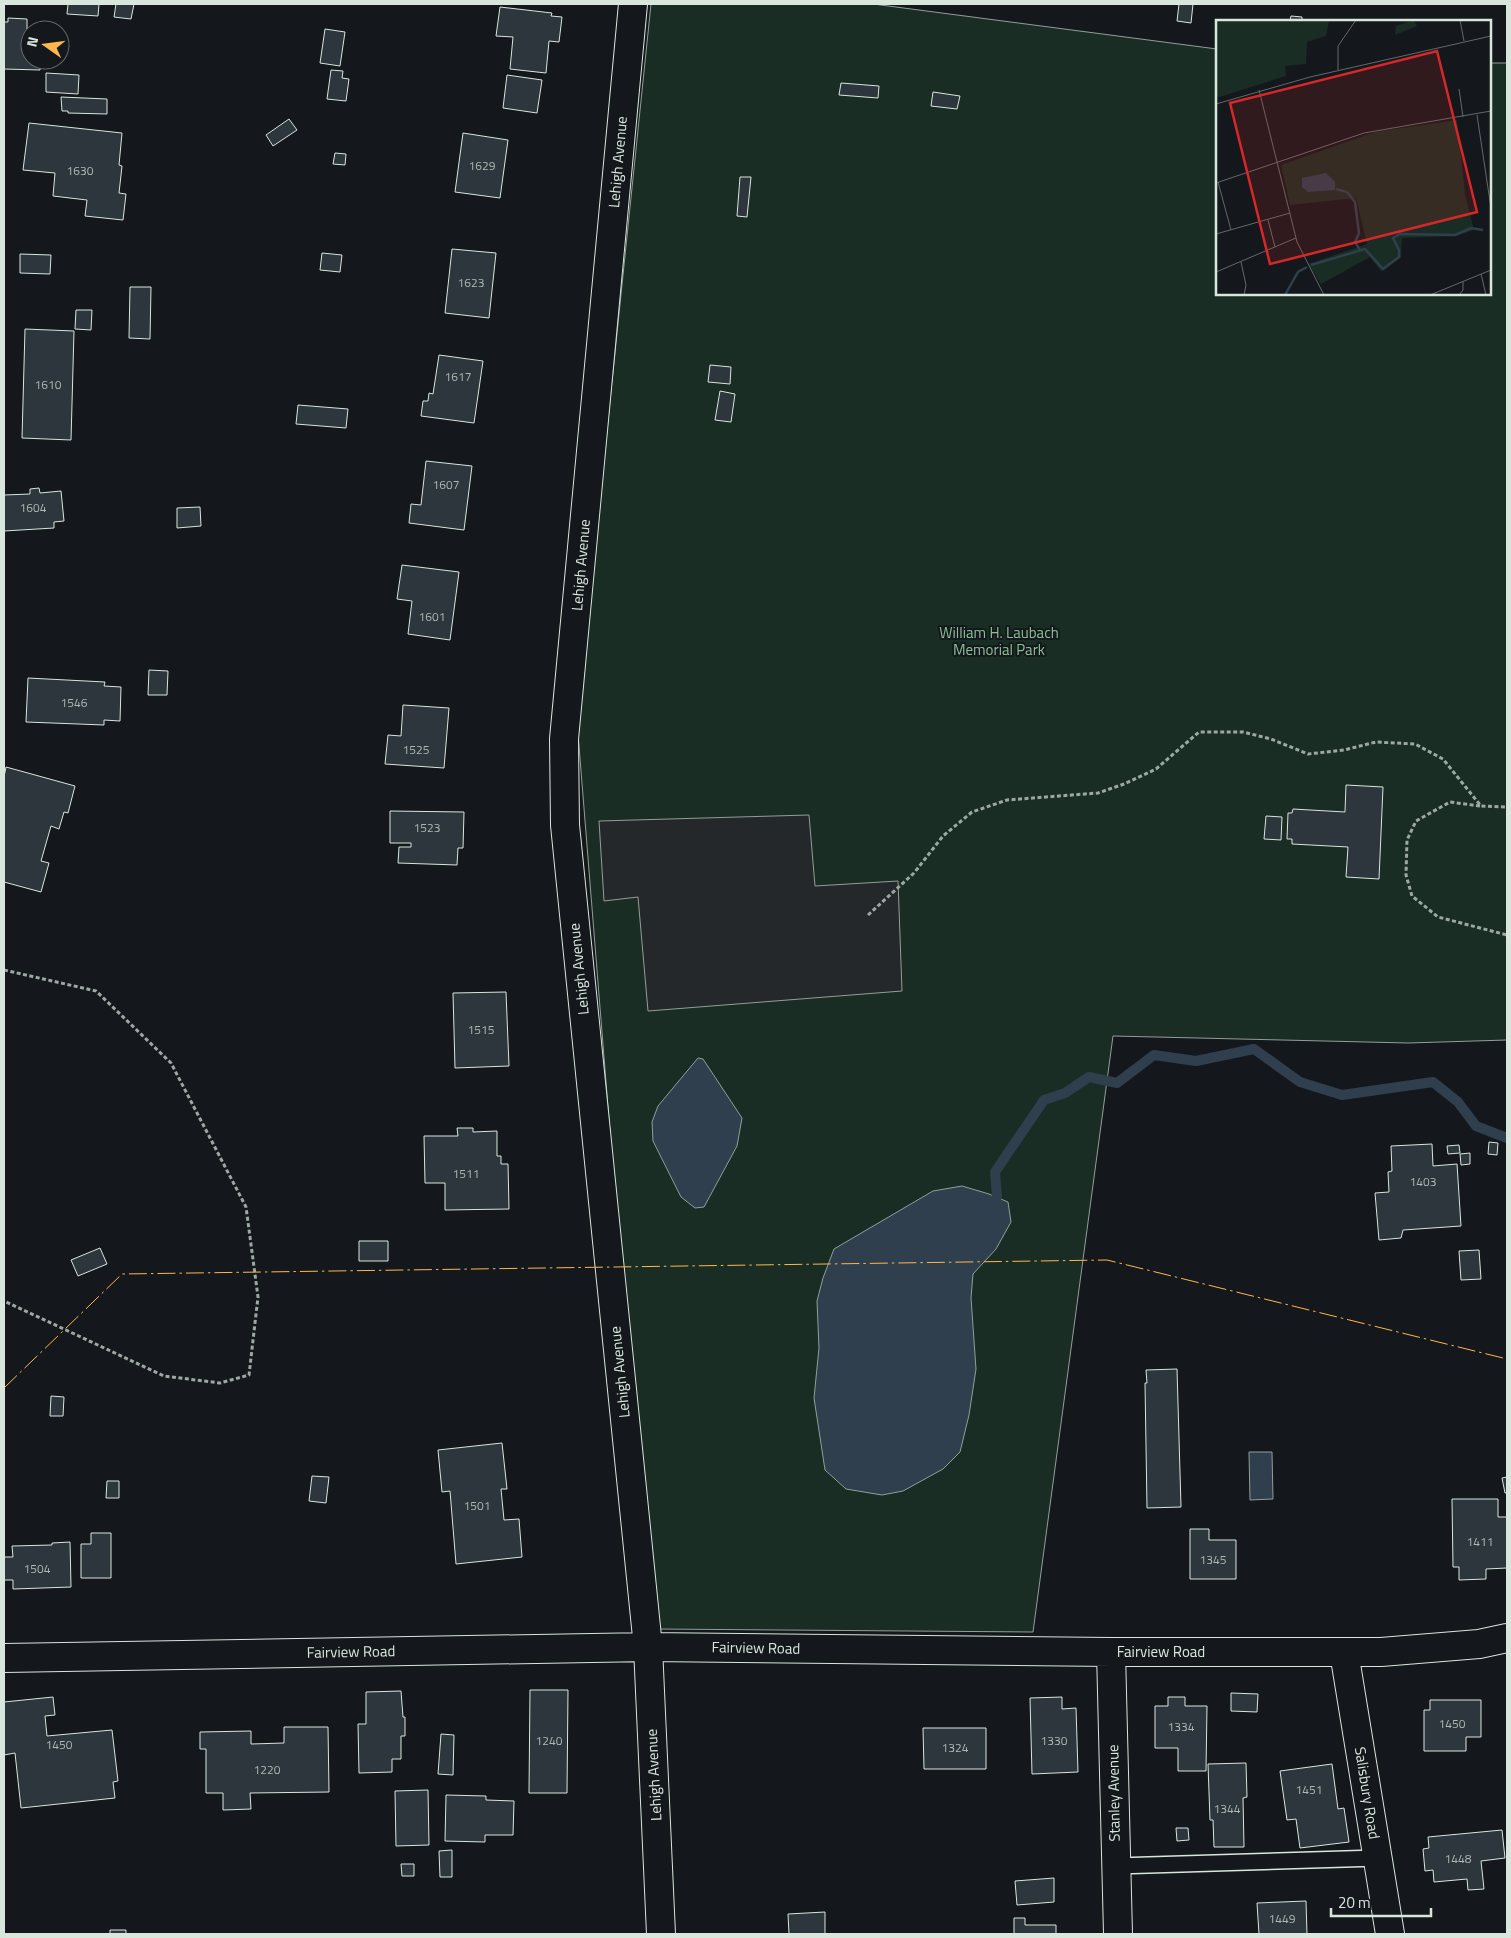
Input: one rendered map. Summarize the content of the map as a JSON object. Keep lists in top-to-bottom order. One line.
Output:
{"streets":{"street":["Lehigh Avenue","Fairview Road","Stanley Avenue","Salisbury Road"]},"crossings":[["Lehigh Avenue","Fairview Road"],["Fairview Road","Stanley Avenue"],["Fairview Road","Salisbury Road"]],"parks":["William H. Laubach Memorial Park"],"house_numbers":["1629","1630","1623","1617","1610","1607","1604","1601","1546","1525","1523","1515","1511","1403","1501","1411","1345","1504","1450","1334","1240","1330","1450","1324","1220","1451","1344","1448","1449"],"scale_bar":"20 m","north":"left"}
